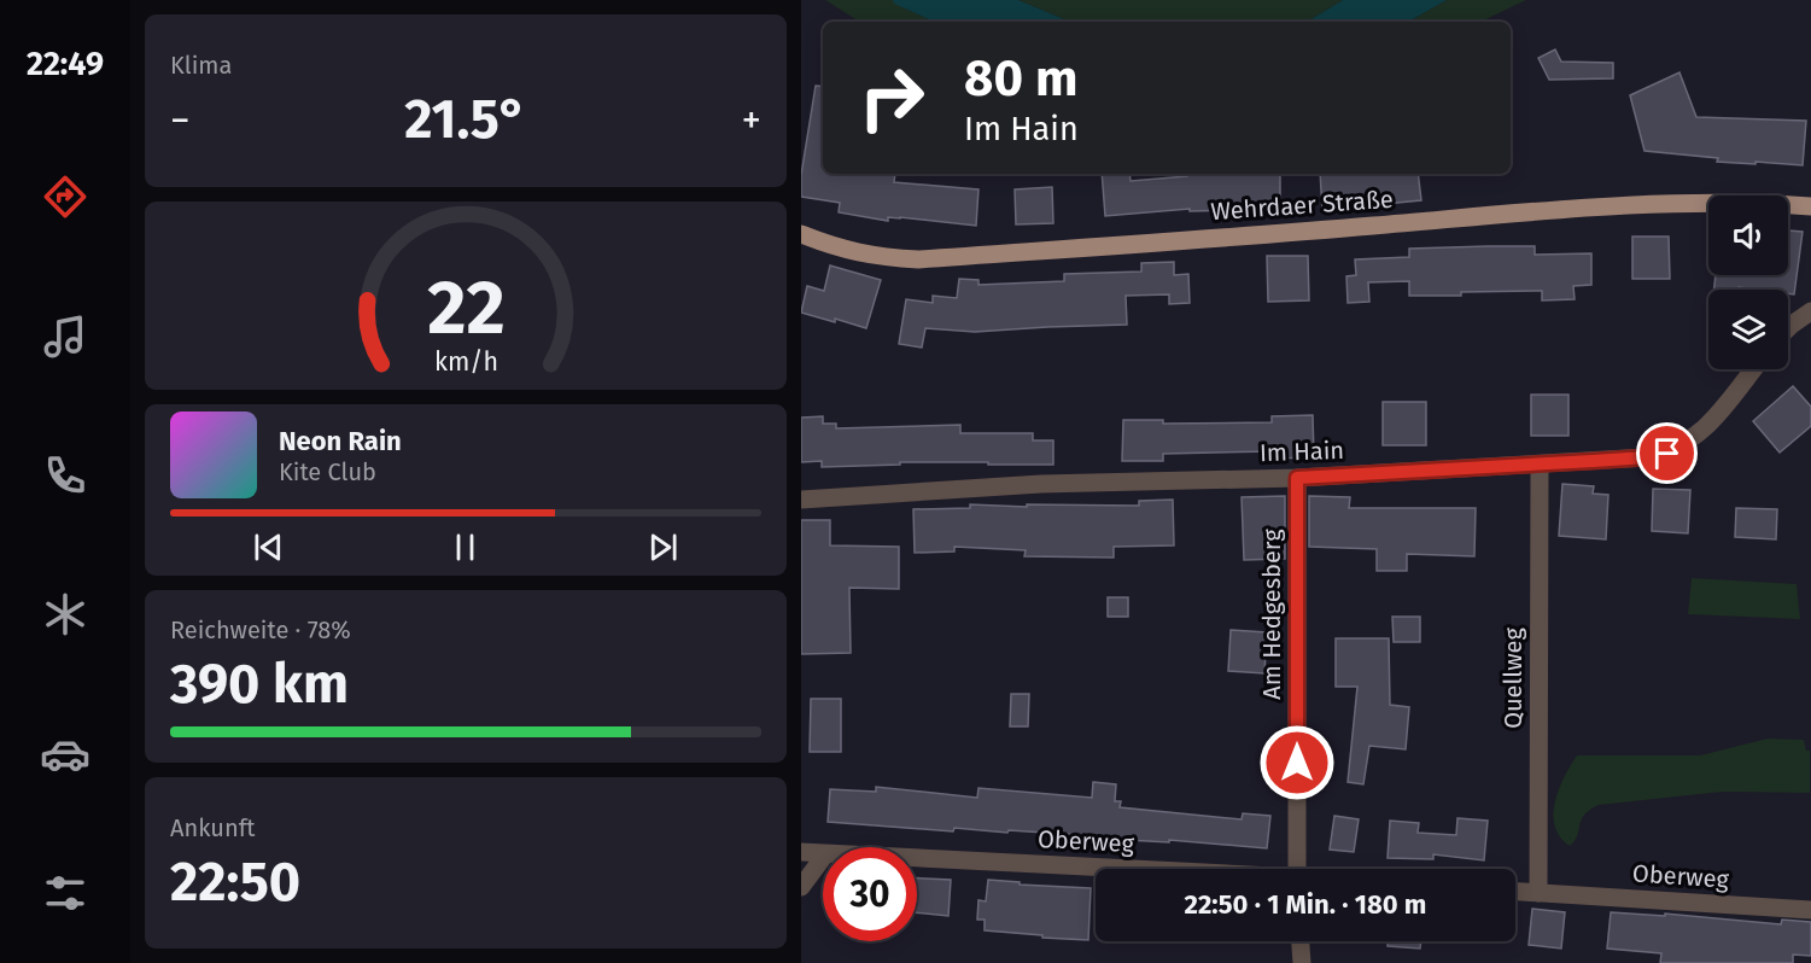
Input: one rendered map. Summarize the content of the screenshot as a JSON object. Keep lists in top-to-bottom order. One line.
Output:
{"streets":{"main road":["Wehrdaer Straße"],"street":["Im Hain","Am Hedgesberg","Quellweg","Oberweg"]},"crossings":[["Im Hain","Am Hedgesberg"],["Im Hain","Quellweg"],["Quellweg","Oberweg"]],"page":{"tabs":"22:49","tile":["Klima",["Reichweite · 78%","390 km"],["Ankunft","22:50"]],"turn":["80 m","Im Hain"],"heat":["−","21.5°","+"],"song":["Neon Rain","Kite Club"],"limit":"30","trip":"22:50 · 1 Min. · 180 m","gauge":["22","km/h"]}}
